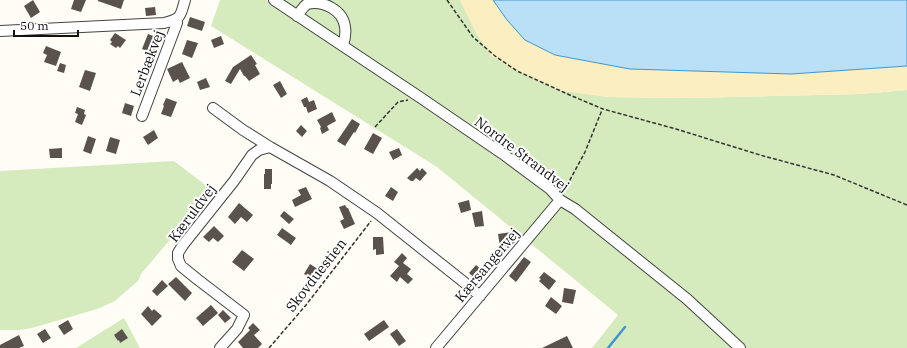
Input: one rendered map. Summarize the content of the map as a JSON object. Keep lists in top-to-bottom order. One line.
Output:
{"streets":{"street":["Lerbækvej","Nordre Strandvej","Kæruldvej","Kærsangervej"],"path":["Skovduestien"]},"crossings":[["Nordre Strandvej","Kærsangervej"]],"scale_bar":"50 m"}
